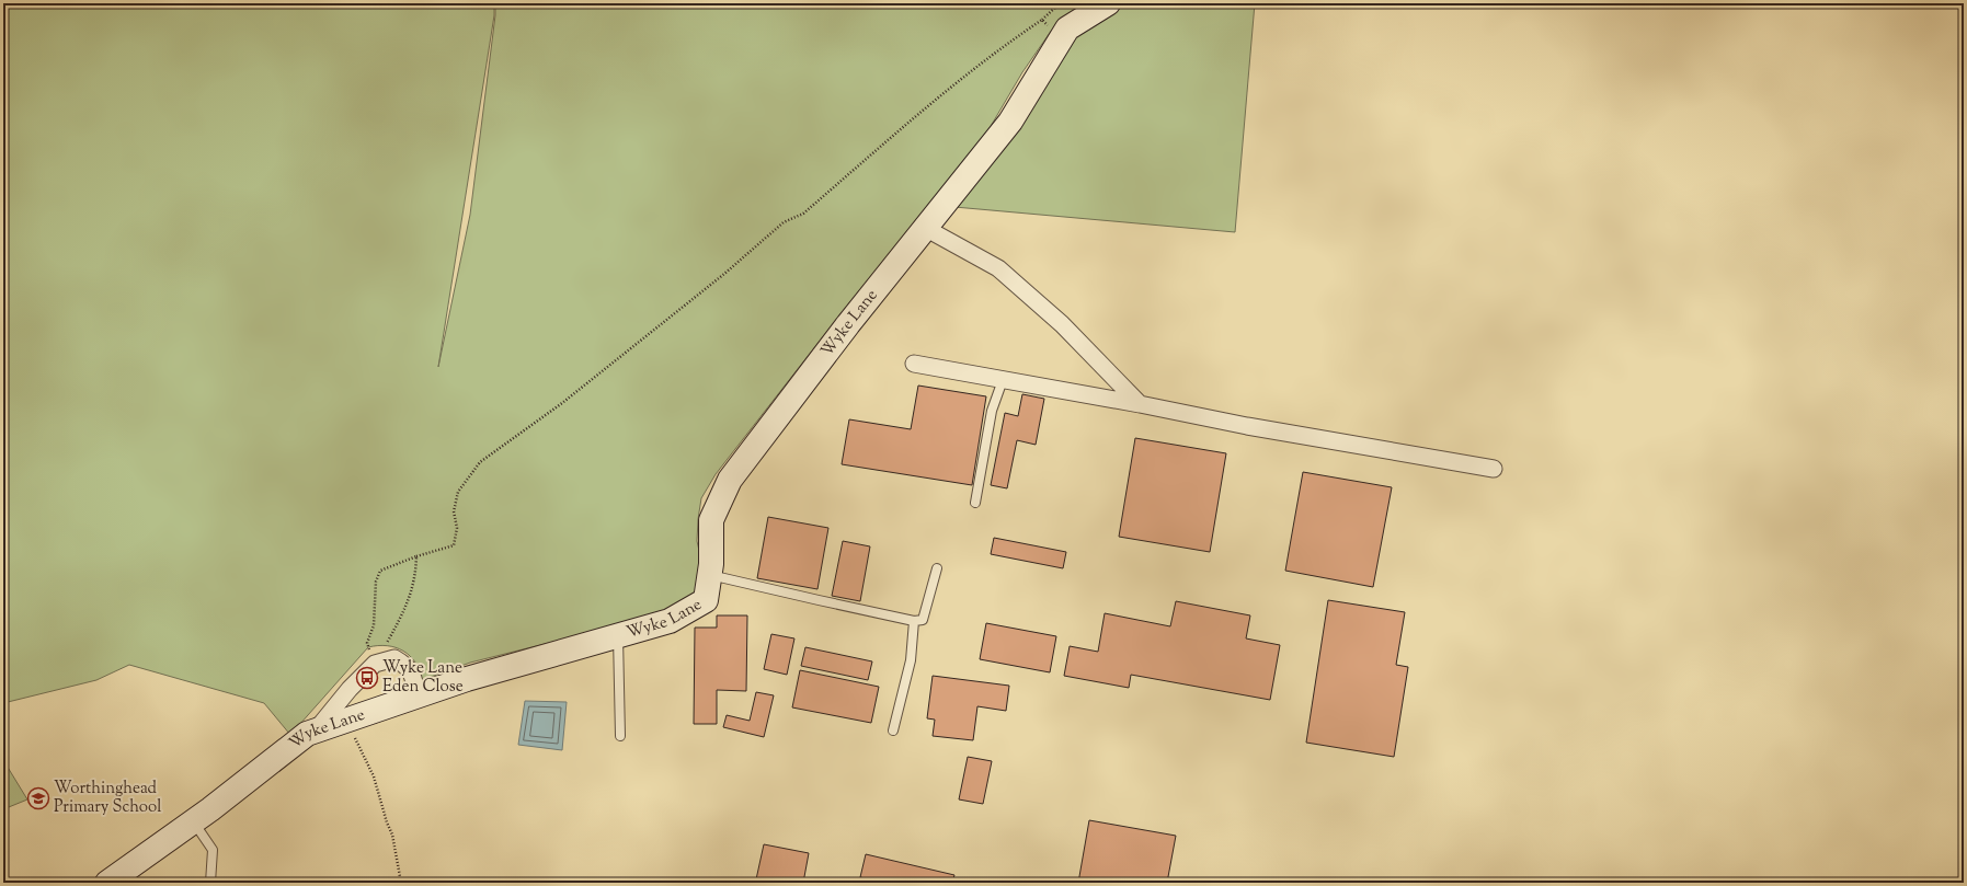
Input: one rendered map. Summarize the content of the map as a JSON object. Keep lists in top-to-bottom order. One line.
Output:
{"streets":{"street":["Wyke Lane"]},"places":{"bus stop":["Wyke Lane Eden Close"],"school or university":["Worthinghead Primary School"]}}
